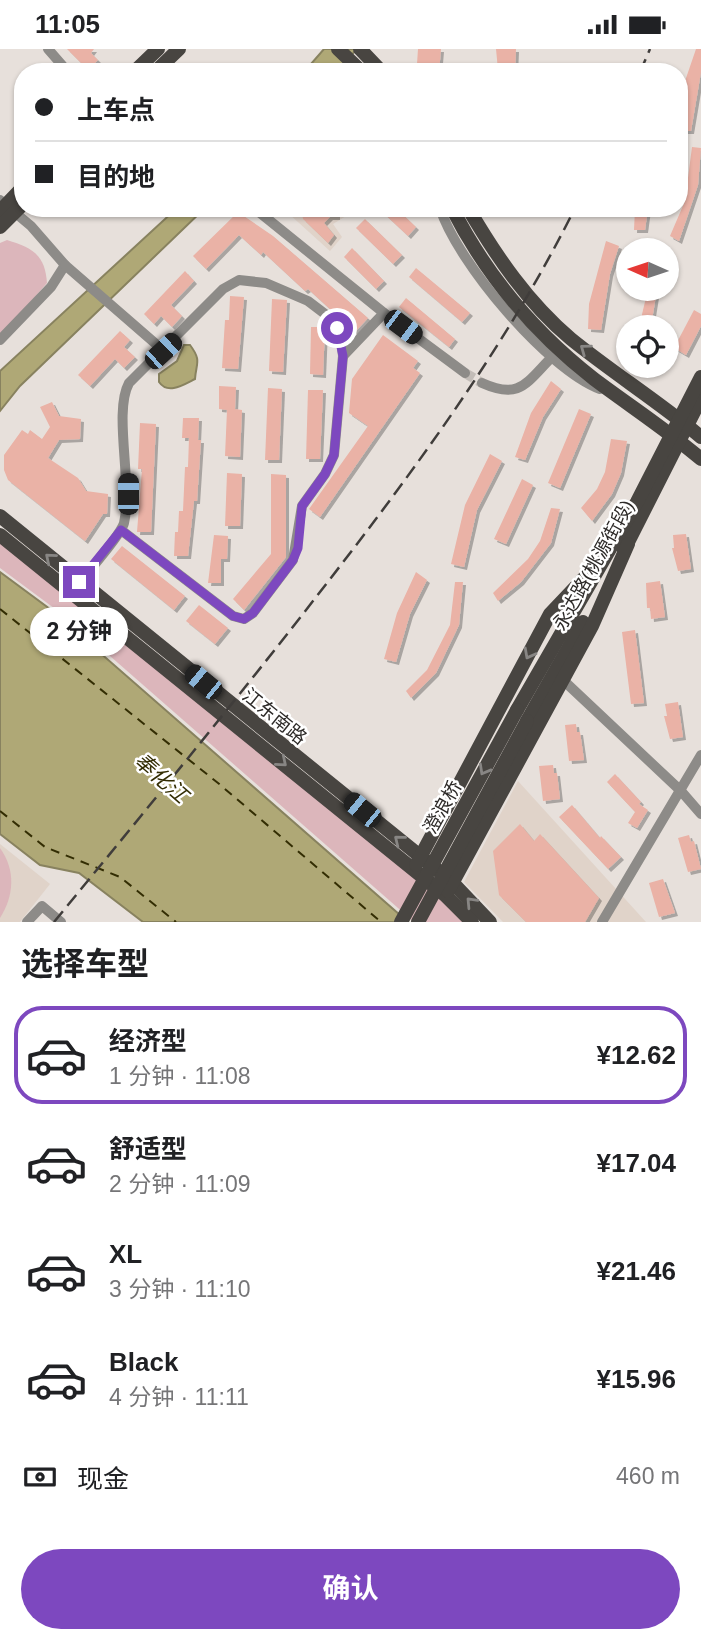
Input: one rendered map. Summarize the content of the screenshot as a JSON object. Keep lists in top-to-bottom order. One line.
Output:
{"streets":{"main road":["永达路(桃源街段)","江东南路","澄浪桥"]},"crossings":[["永达路(桃源街段)","澄浪桥"]],"water":["奉化江"],"north":"left","page":{"status":"11:05","banner":["上车点","目的地"],"bubble":"2 分钟","heading":"选择车型","list":[{"name":"经济型","note":"1 分钟 · 11:08","value":"¥12.62"},{"name":"舒适型","note":"2 分钟 · 11:09","value":"¥17.04"},{"name":"XL","note":"3 分钟 · 11:10","value":"¥21.46"},{"name":"Black","note":"4 分钟 · 11:11","value":"¥15.96"}],"pay":["现金","460 m"],"buttons":"确认"}}
